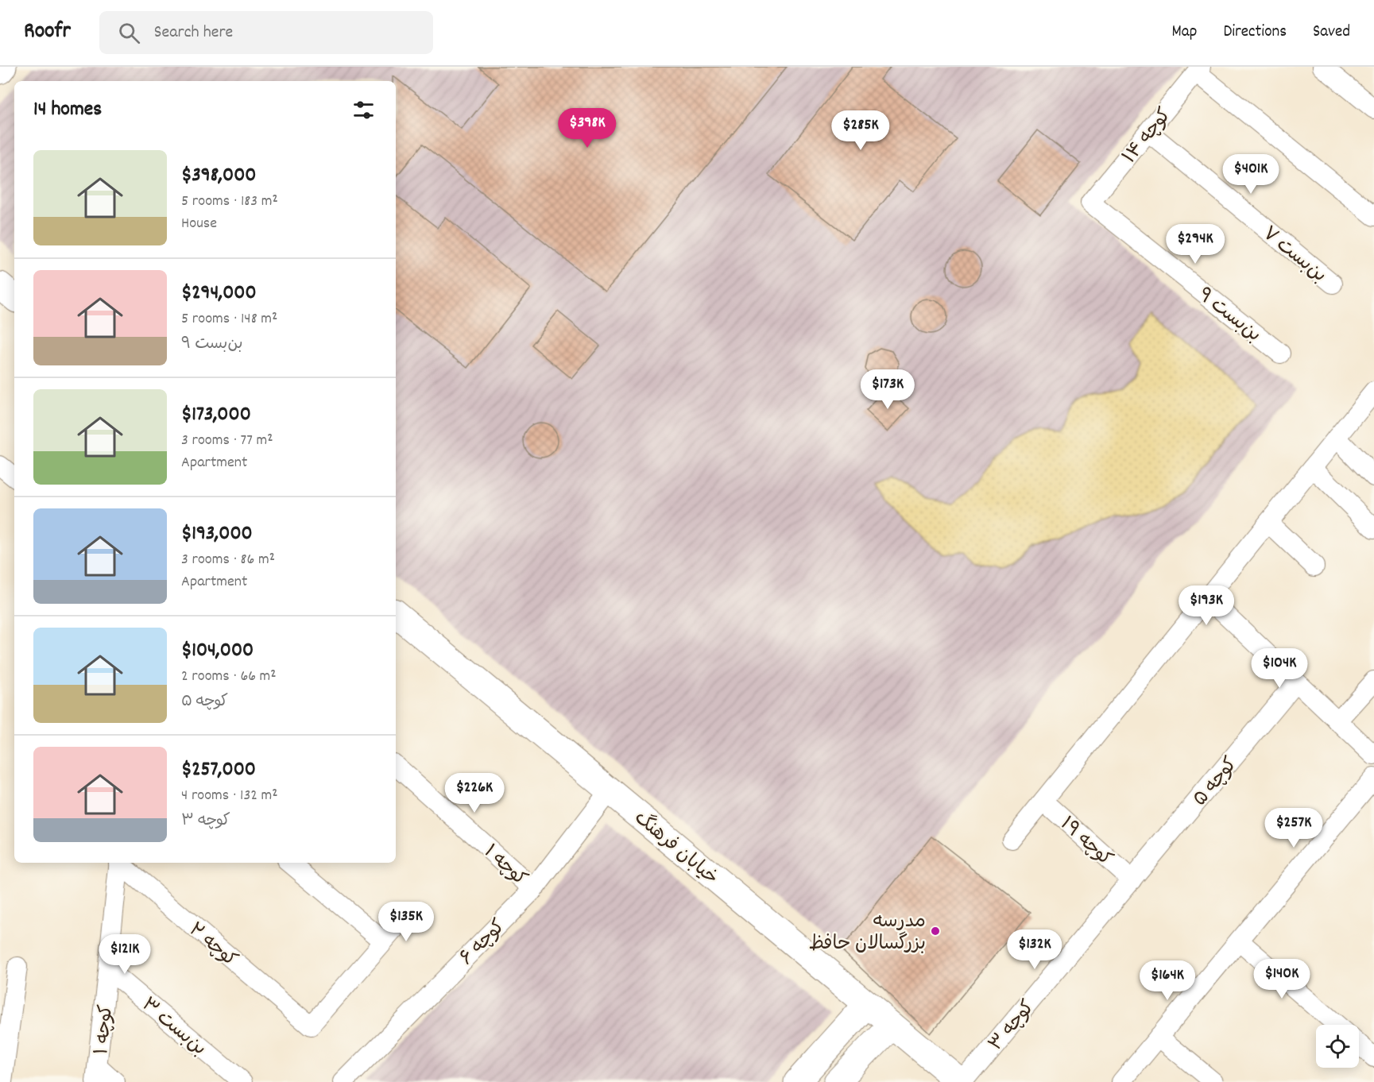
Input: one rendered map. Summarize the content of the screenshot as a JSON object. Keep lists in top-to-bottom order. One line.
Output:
{"streets":{"street":["کوچه ۱۴","بن‌بست ۷","بن‌بست ۹","کوچه ۵","کوچه ۱۹","خیابان فرهنگ","کوچه ۱","کوچه ۶","کوچه ۲","کوچه ۳","بن‌بست ۳"]},"crossings":[["کوچه ۱۴","بن‌بست ۷"],["کوچه ۱۴","بن‌بست ۹"],["کوچه ۵","کوچه ۱۹"],["کوچه ۵","کوچه ۳"],["کوچه ۱۹","کوچه ۳"],["خیابان فرهنگ","کوچه ۶"],["خیابان فرهنگ","کوچه ۳"],["کوچه ۱","کوچه ۶"],["کوچه ۱","بن‌بست ۳"]],"places":["مدرسه بزرگسالان حافظ"],"page":{"header":"Roofr","search":"Search here","nav":["Map","Directions","Saved"],"heading":"14 homes","price":["$398K","$285K","$401K","$294K","$173K","$193K","$104K","$226K","$257K","$135K","$132K","$121K","$140K","$164K"],"list":[{"name":"$398,000","note":"5 rooms · 183 m² · House"},{"name":"$294,000","note":"5 rooms · 148 m² · بن‌بست ۹"},{"name":"$173,000","note":"3 rooms · 77 m² · Apartment"},{"name":"$193,000","note":"3 rooms · 86 m² · Apartment"},{"name":"$104,000","note":"2 rooms · 66 m² · کوچه ۵"},{"name":"$257,000","note":"4 rooms · 132 m² · کوچه ۳"}]}}
